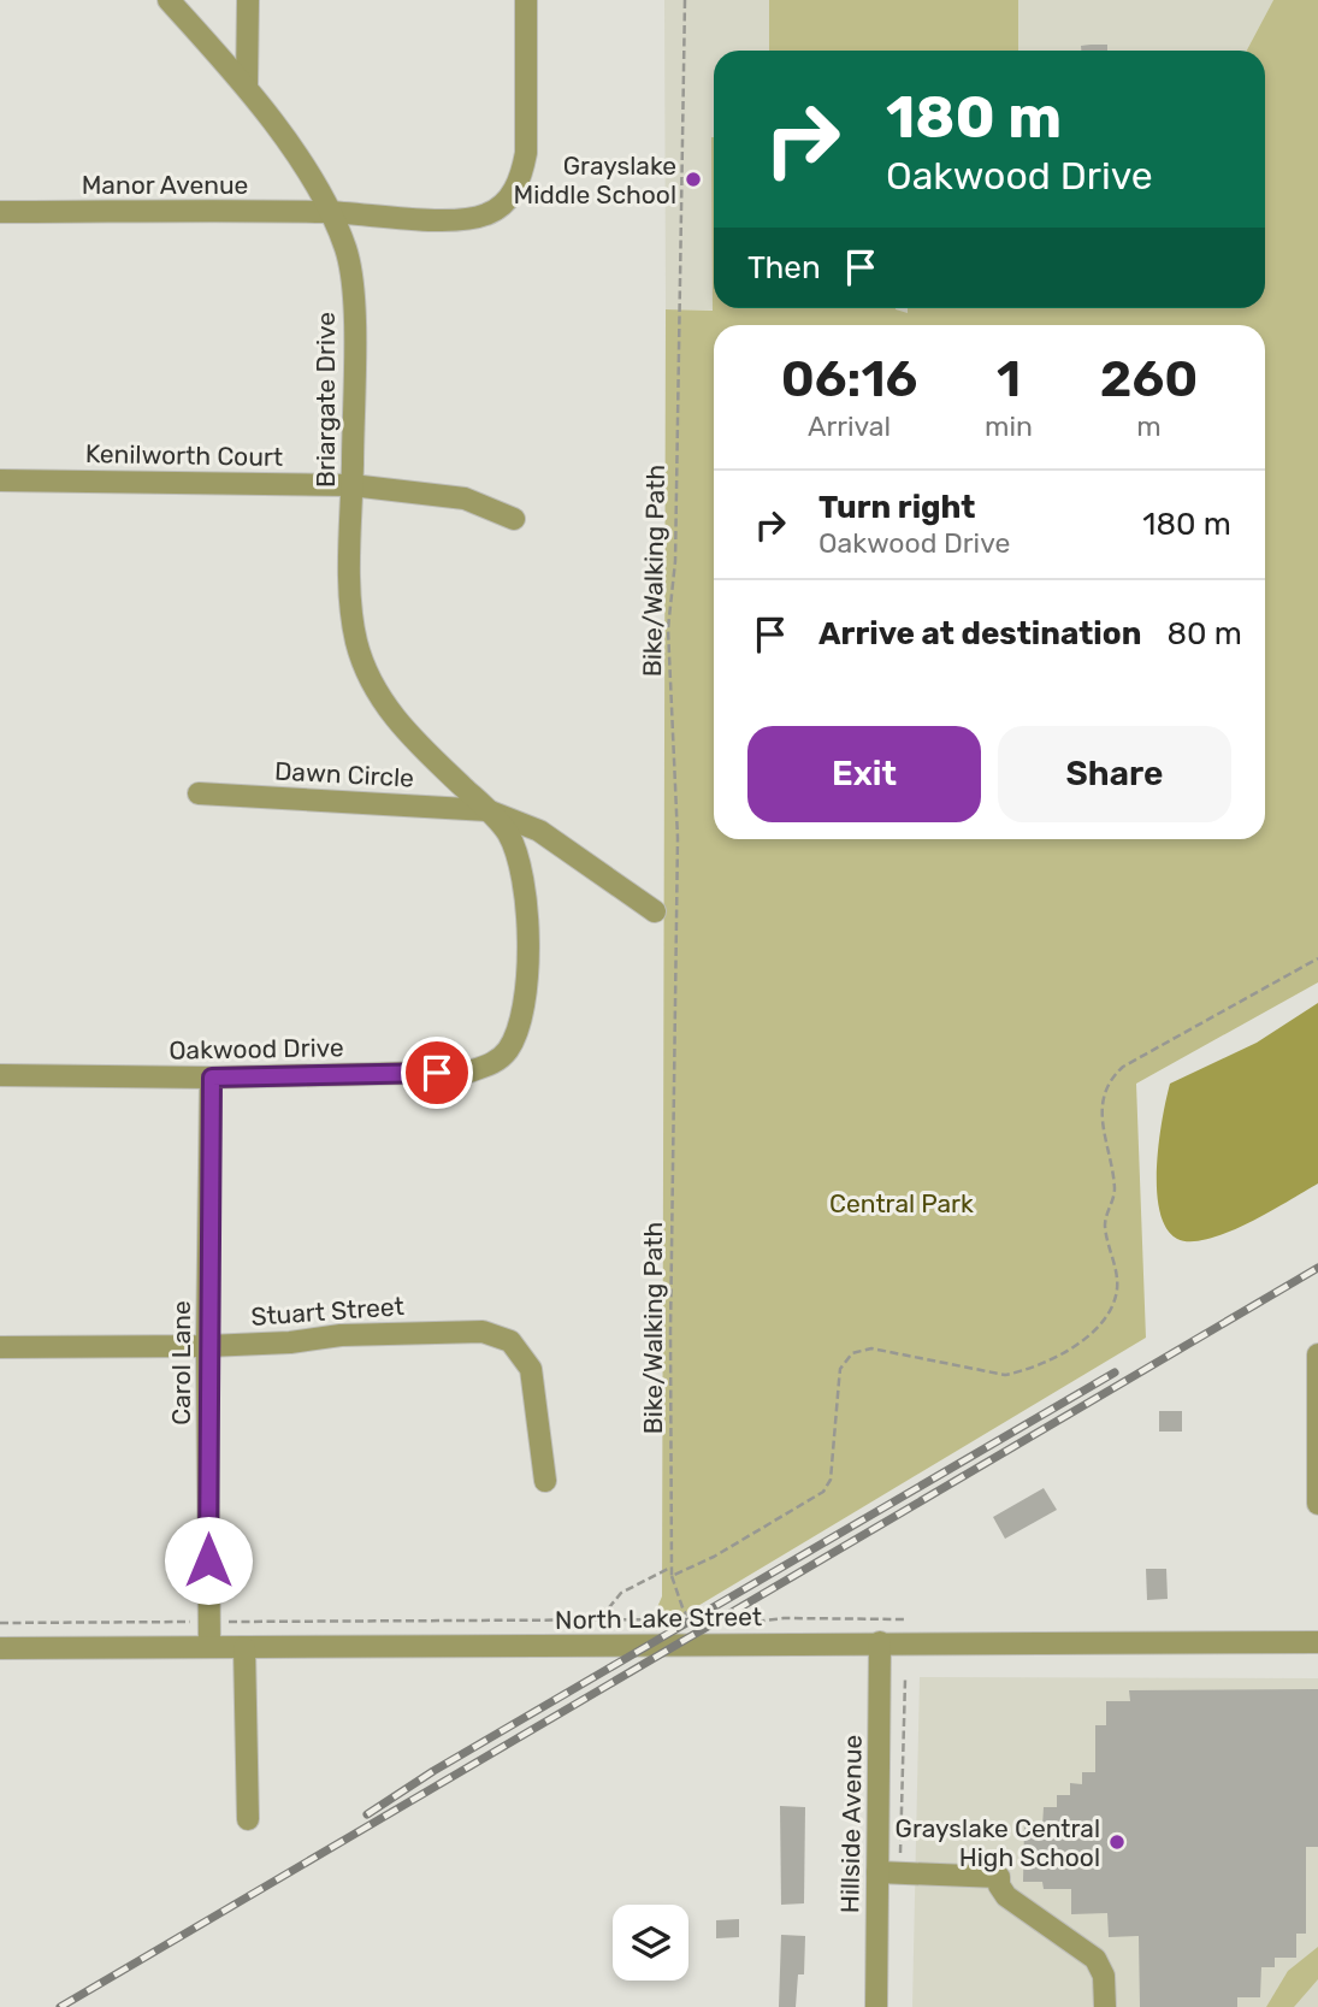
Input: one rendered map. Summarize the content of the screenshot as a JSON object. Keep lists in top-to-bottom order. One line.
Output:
{"streets":{"street":["Manor Avenue","Briargate Drive","Kenilworth Court","Dawn Circle","Oakwood Drive","Stuart Street","Carol Lane","North Lake Street","Hillside Avenue"],"path":["Bike/Walking Path"]},"crossings":[["Manor Avenue","Briargate Drive"],["Briargate Drive","Kenilworth Court"],["Briargate Drive","Dawn Circle"],["Briargate Drive","Oakwood Drive"],["Oakwood Drive","Carol Lane"],["Stuart Street","Carol Lane"],["Carol Lane","North Lake Street"],["North Lake Street","Hillside Avenue"]],"parks":["Central Park"],"places":["Grayslake Middle School","Grayslake Central High School"],"page":{"turn":["180 m","Oakwood Drive"],"then":"Then","eta":["06:16","Arrival","1","min","260","m"],"list":[{"name":"Turn right","note":"Oakwood Drive","value":"180 m"},{"name":"Arrive at destination","value":"80 m"}],"buttons":["Exit","Share"]}}
